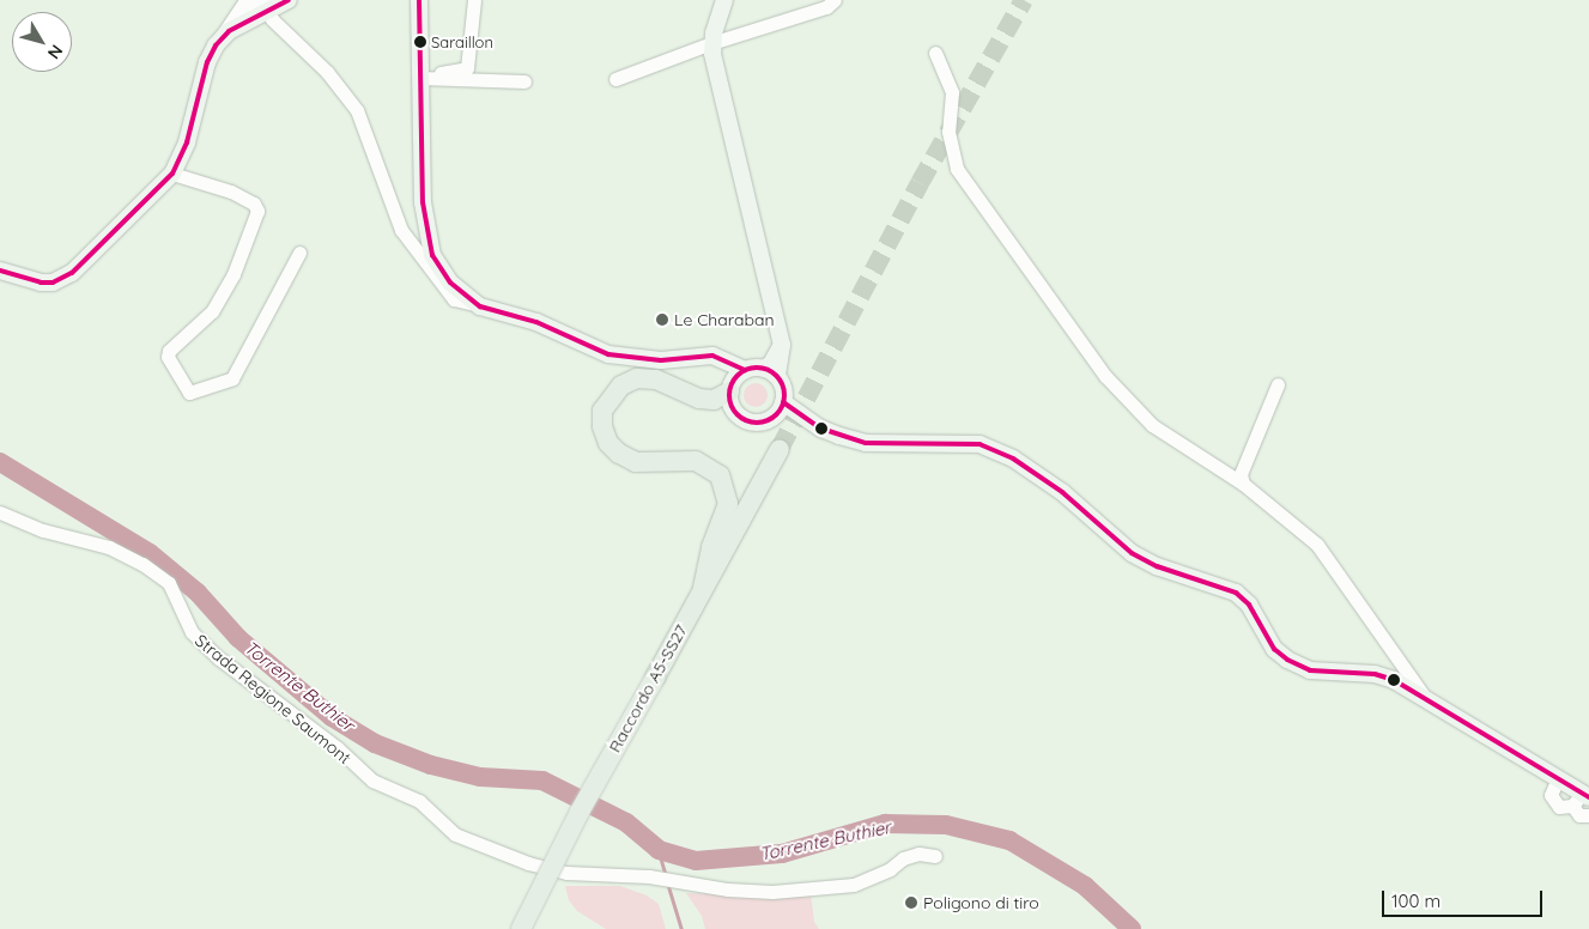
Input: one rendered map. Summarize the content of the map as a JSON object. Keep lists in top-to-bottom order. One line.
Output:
{"streets":{"highway":["Raccordo A5-SS27"],"street":["Strada Regione Saumont"]},"water":["Torrente Buthier"],"places":["Saraillon","Le Charaban","Poligono di tiro"],"scale_bar":"100 m","north":"bottom right"}
